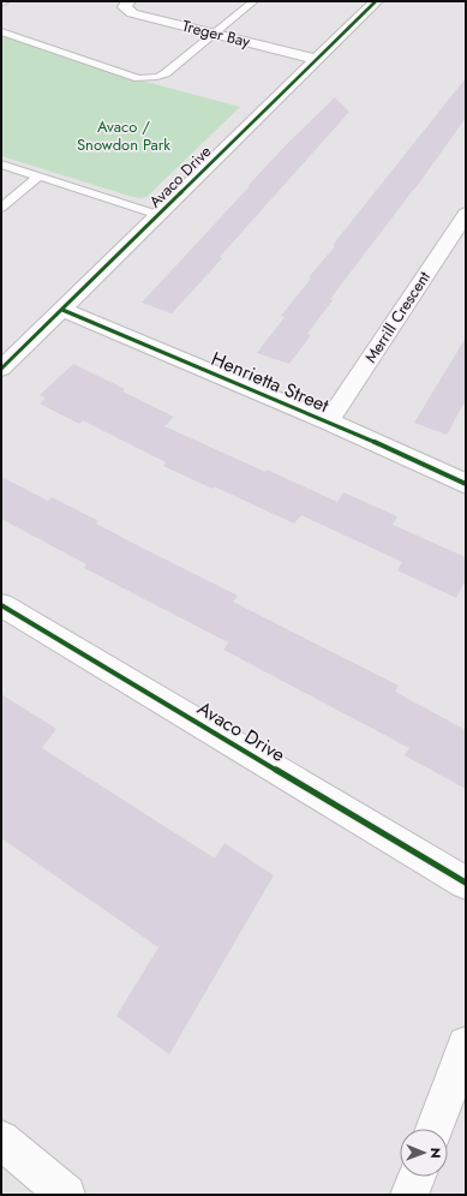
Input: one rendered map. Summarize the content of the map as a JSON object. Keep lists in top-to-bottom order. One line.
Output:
{"streets":{"street":["Treger Bay","Avaco Drive","Merrill Crescent","Henrietta Street"]},"crossings":[["Treger Bay","Avaco Drive"],["Avaco Drive","Henrietta Street"],["Merrill Crescent","Henrietta Street"]],"parks":["Avaco / Snowdon Park"],"north":"right"}
